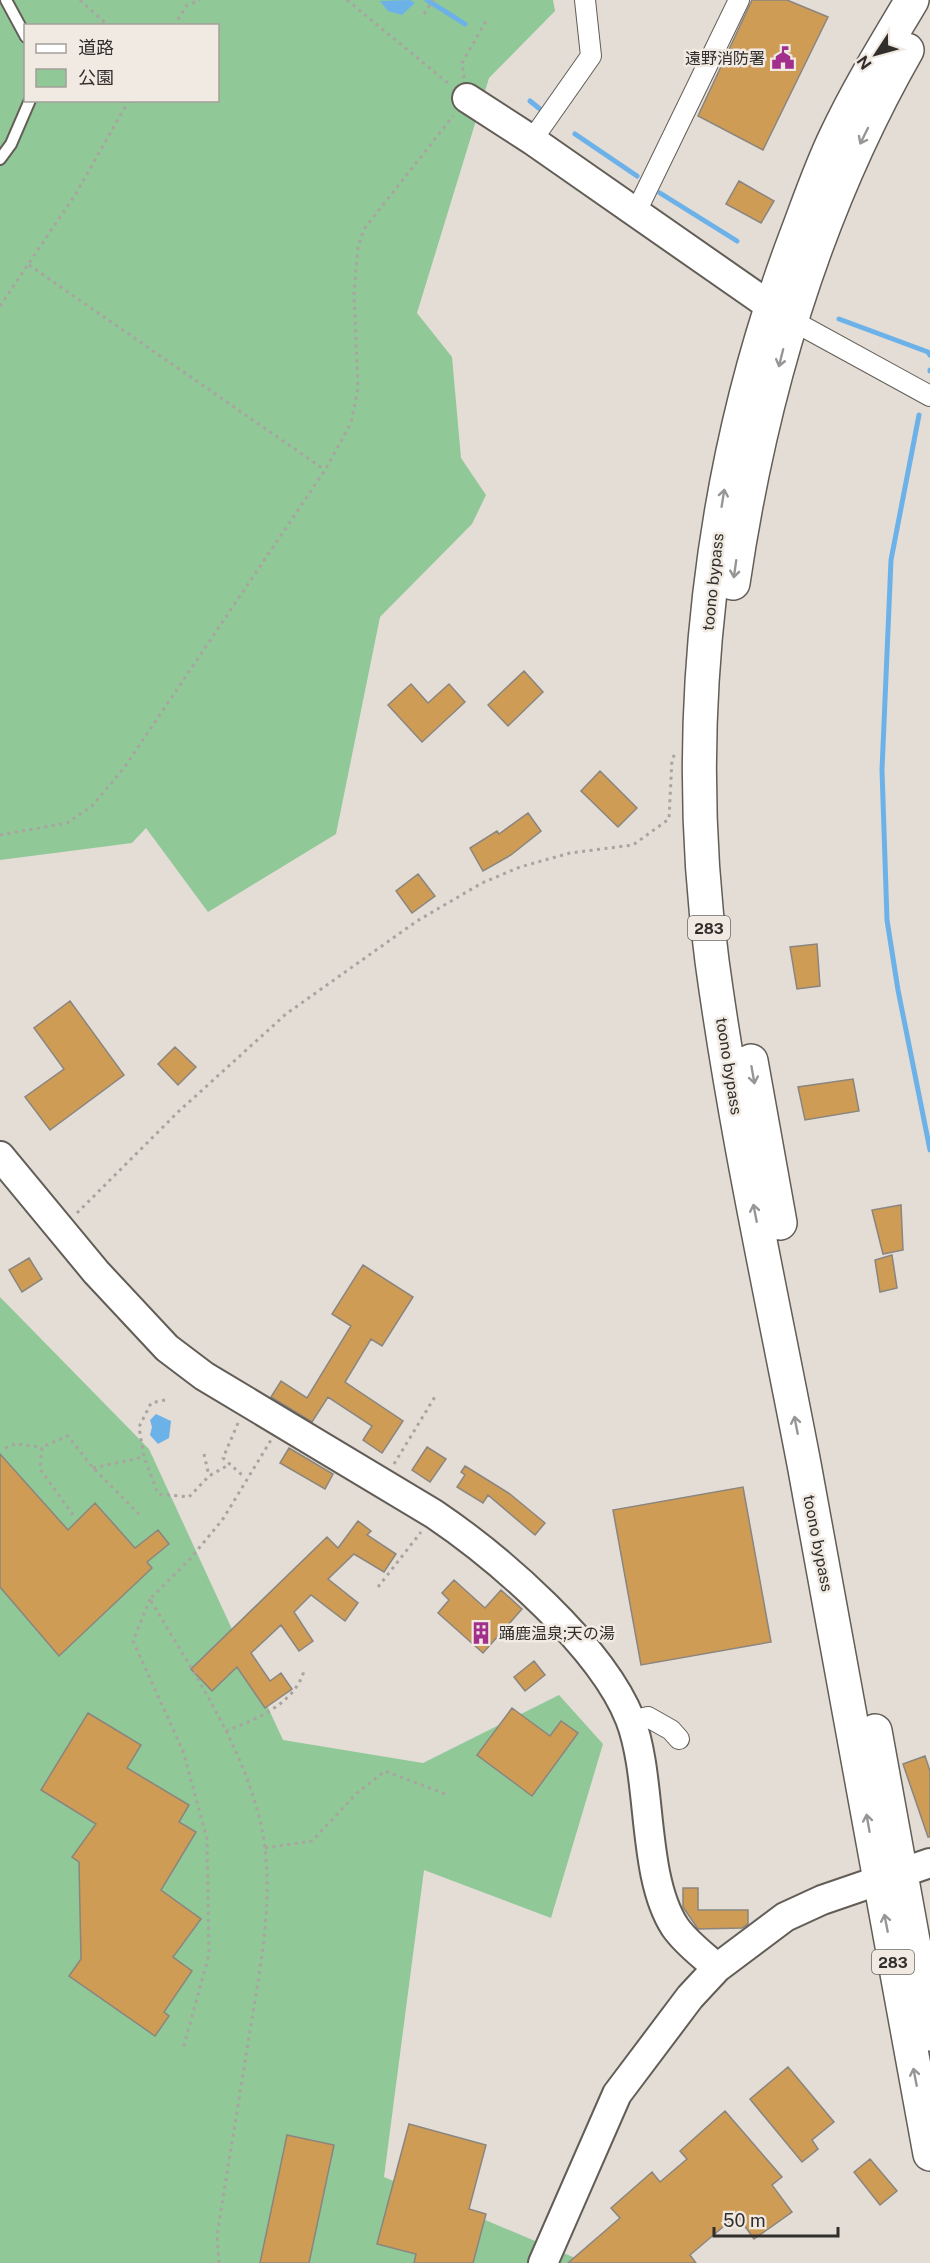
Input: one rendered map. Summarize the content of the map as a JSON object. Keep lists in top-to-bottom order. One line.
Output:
{"streets":{"highway":["toono bypass","283"]},"places":{"public building":["遠野消防署"],"building":["踊鹿温泉;天の湯"]},"legend":["道路","公園"],"scale_bar":"50 m","north":"bottom left"}
